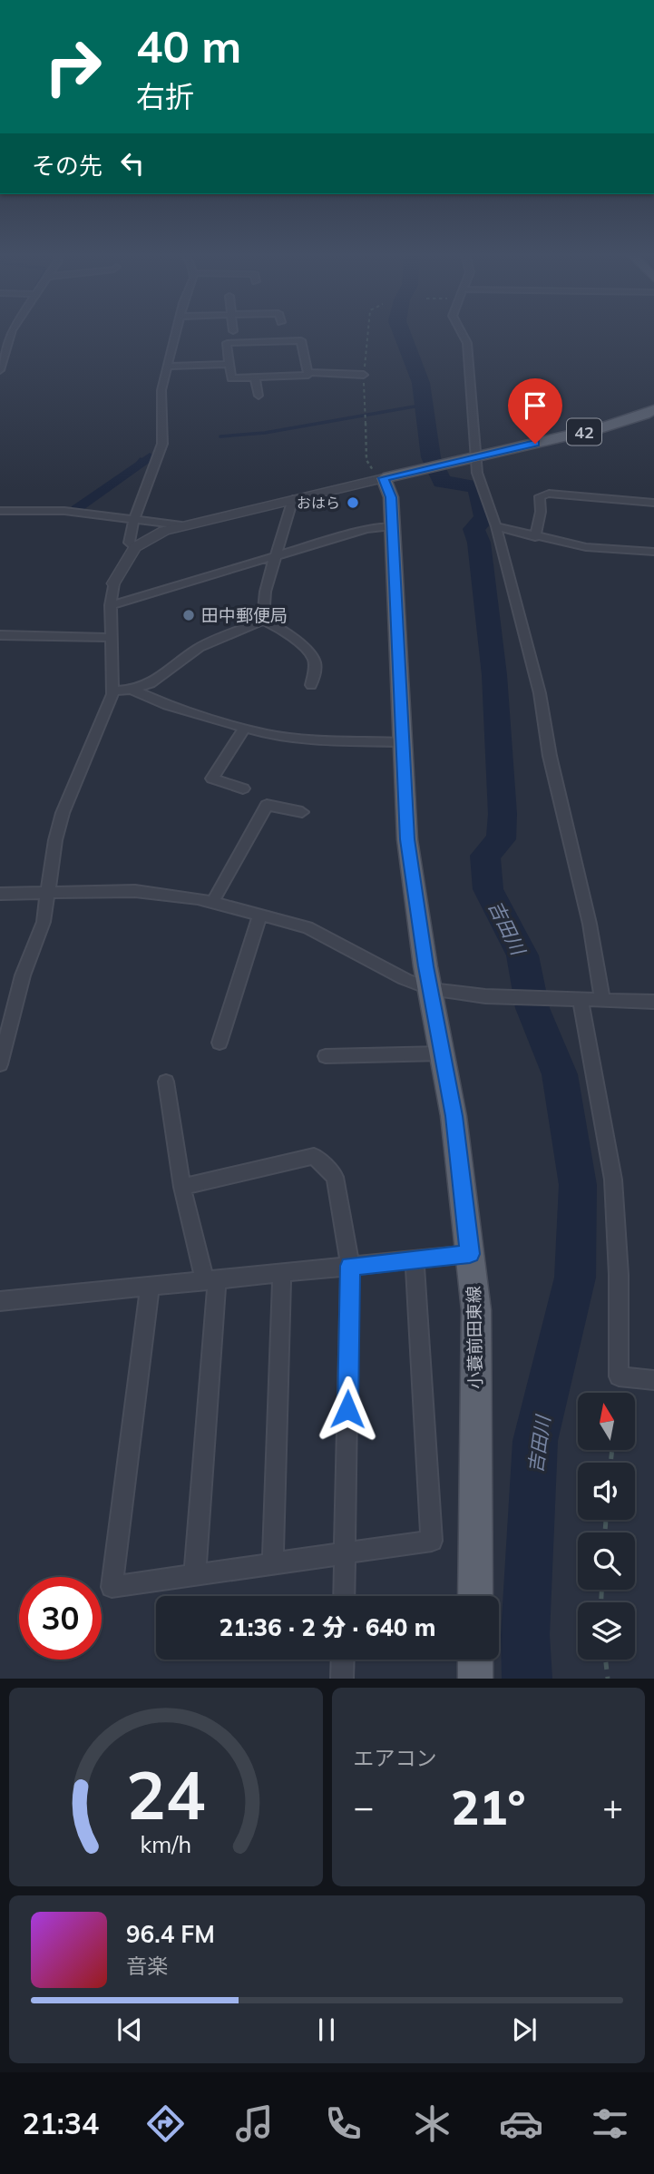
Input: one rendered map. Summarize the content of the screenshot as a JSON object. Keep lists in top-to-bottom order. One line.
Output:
{"streets":{"main road":["42","小蓑前田東線"]},"crossings":[["42","小蓑前田東線"]],"water":["吉田川"],"places":["おはら","田中郵便局"],"north":"top","page":{"turn":["40 m","右折"],"then":"その先","limit":"30","trip":"21:36 · 2 分 · 640 m","tile":"エアコン","heat":["−","21°","+"],"song":["96.4 FM","音楽"],"tabs":"21:34","gauge":["24","km/h"]}}
